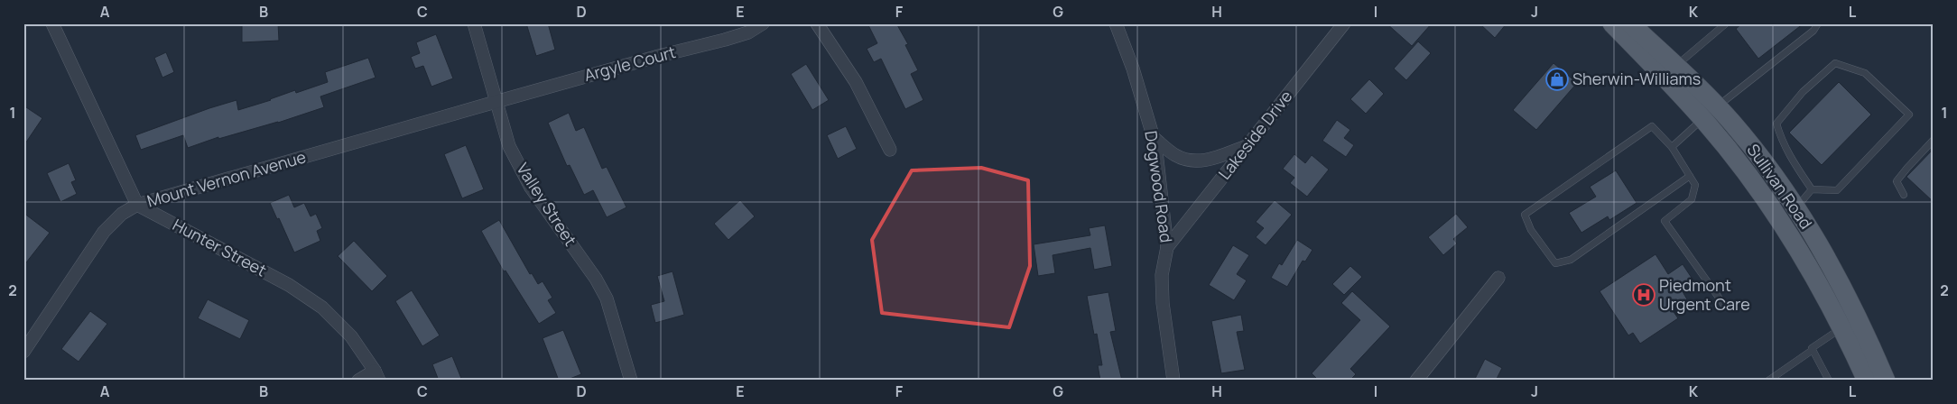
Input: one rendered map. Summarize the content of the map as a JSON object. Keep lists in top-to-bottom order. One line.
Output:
{"streets":{"main road":["Sullivan Road"],"street":["Argyle Court","Lakeside Drive","Mount Vernon Avenue","Dogwood Road","Valley Street","Hunter Street"]},"crossings":[["Argyle Court","Mount Vernon Avenue"],["Argyle Court","Valley Street"],["Lakeside Drive","Dogwood Road"],["Mount Vernon Avenue","Valley Street"],["Mount Vernon Avenue","Hunter Street"]],"places":{"shop":["Sherwin-Williams"],"hospital":["Piedmont Urgent Care"]},"grid":{"columns":["A","B","C","D","E","F","G","H","I","J","K","L"],"rows":["1","2"]}}
